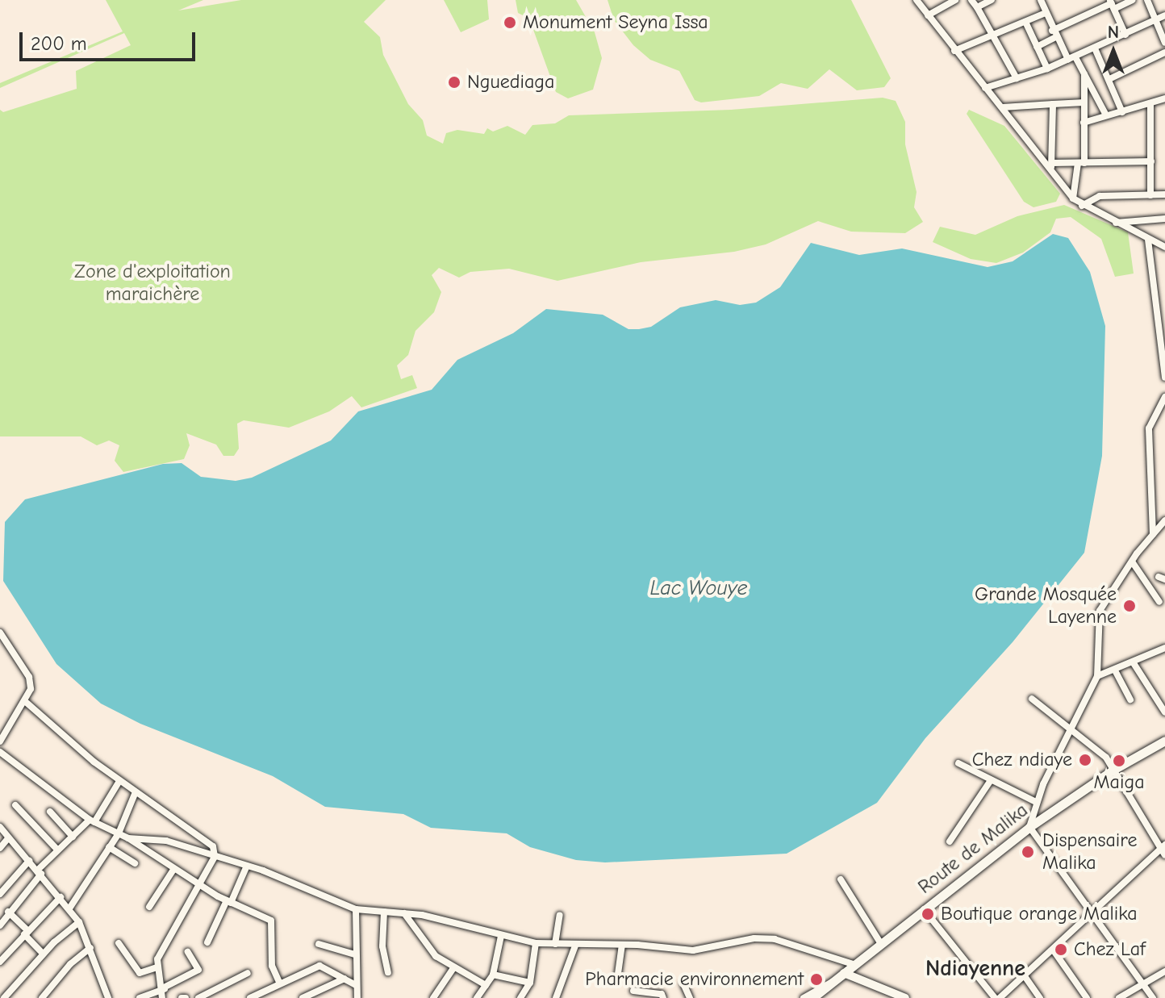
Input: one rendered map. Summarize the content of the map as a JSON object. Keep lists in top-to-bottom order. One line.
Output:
{"streets":{"main road":["Route de Malika"]},"districts":["Ndiayenne"],"water":["Lac Wouye"],"parks":["Zone d'exploitation maraichère"],"places":["Monument Seyna Issa","Nguediaga","Grande Mosquée Layenne","Chez ndiaye","Maiga","Dispensaire Malika","Boutique orange Malika","Chez Laf","Pharmacie environnement"],"scale_bar":"200 m","north":"top"}
